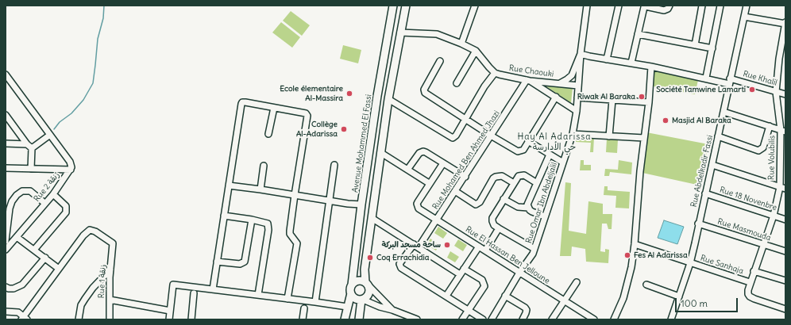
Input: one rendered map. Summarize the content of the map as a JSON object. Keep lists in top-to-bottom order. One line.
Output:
{"streets":{"main road":["Avenue Mohammed El Fassi"],"street":["Rue Chaouki","Rue Khalil","Rue Volubilis","Rue Mohamed Ben Ahmed Jhazi","Rue Abdelkadir Fassi","Rue 2 زنقة","Rue 18 Novenbre","Rue Omar Ibn Abdeljalil","Rue Masmouda","Rue El Hassan Ben Jelloune","Rue Sanhaja","Rue 1 زنقة"]},"crossings":[["Rue Chaouki","Rue Mohamed Ben Ahmed Jhazi"],["Rue Chaouki","Rue Omar Ibn Abdeljalil"],["Rue Khalil","Rue Volubilis"],["Rue Khalil","Rue Abdelkadir Fassi"],["Rue Khalil","Rue Omar Ibn Abdeljalil"],["Rue Volubilis","Rue 18 Novenbre"],["Rue Volubilis","Rue Masmouda"],["Rue Volubilis","Rue Sanhaja"],["Rue Mohamed Ben Ahmed Jhazi","Rue El Hassan Ben Jelloune"],["Rue Abdelkadir Fassi","Rue 18 Novenbre"],["Rue Abdelkadir Fassi","Rue Masmouda"],["Rue Abdelkadir Fassi","Rue Sanhaja"],["Rue Omar Ibn Abdeljalil","Rue El Hassan Ben Jelloune"]],"districts":["Hay Al Adarissa حي الأدارسة"],"places":["Société Tamwine Lamarti","Ecole élementaire Al-Massira","Riwak Al Baraka","Masjid Al Baraka","Collège Al-Adarissa","ساحة مسجد البركة","Fes Al Adarissa","Coq Errachidia"],"scale_bar":"100 m"}
